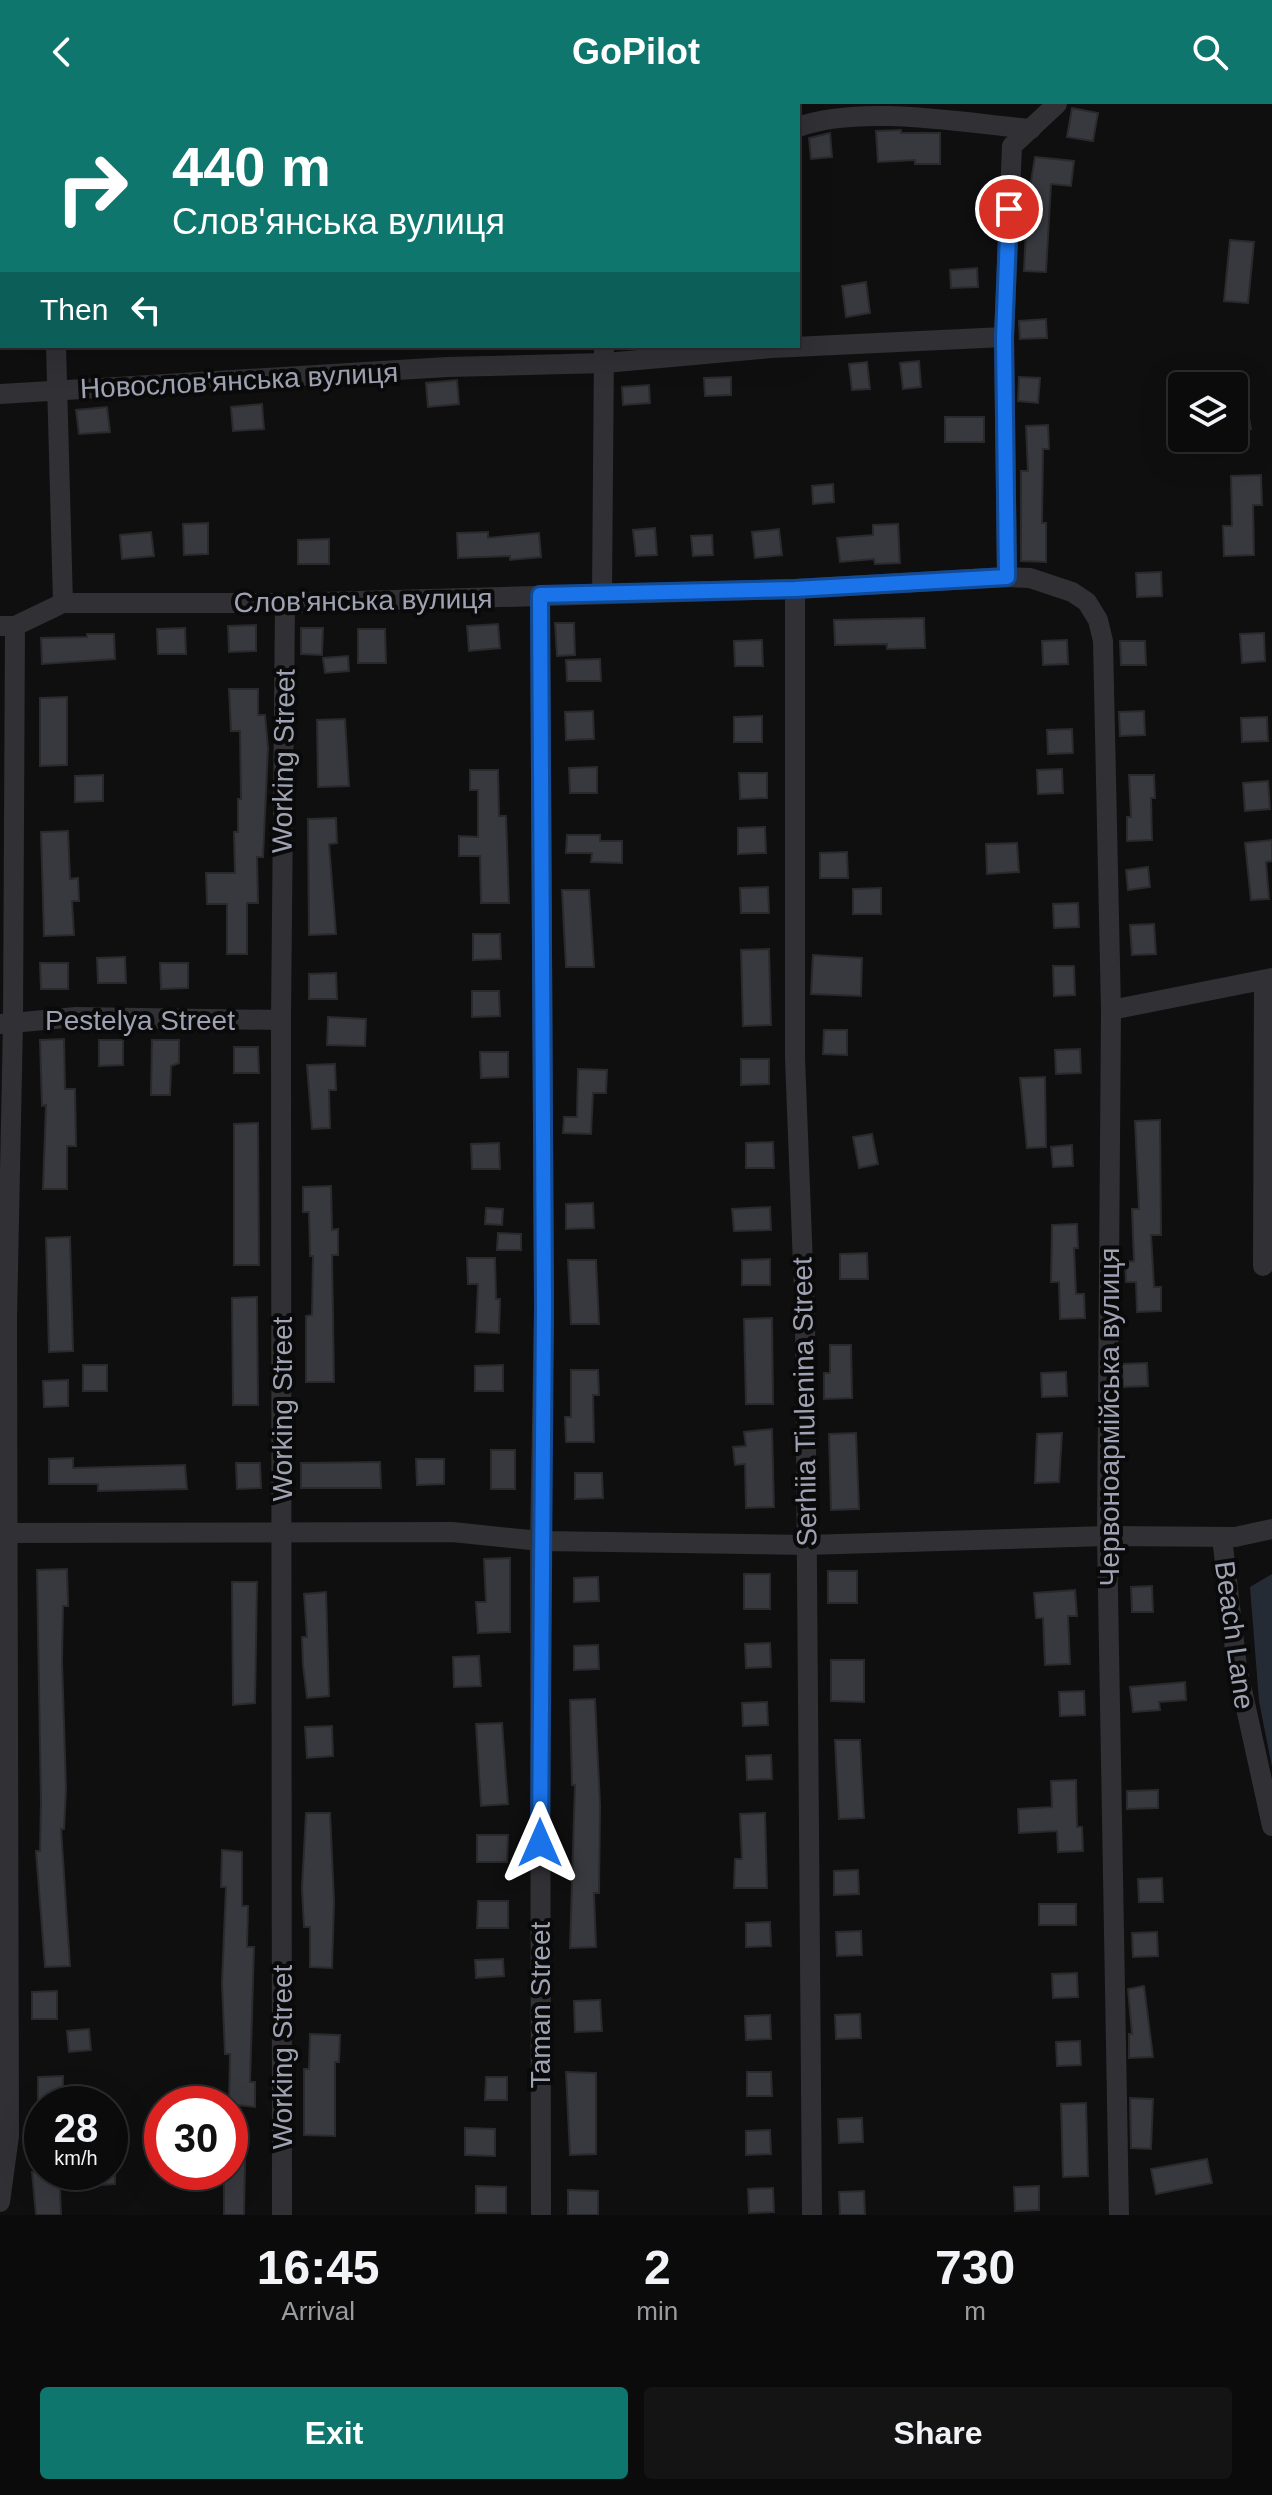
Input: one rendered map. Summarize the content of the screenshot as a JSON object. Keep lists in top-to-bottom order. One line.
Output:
{"streets":{"street":["Новослов'янська вулиця","Слов'янська вулиця","Working Street","Pestelya Street","Serhiia Tiulenina Street","Червоноармійська вулиця","Beach Lane","Taman Street"]},"crossings":[["Слов'янська вулиця","Working Street"],["Слов'янська вулиця","Serhiia Tiulenina Street"],["Слов'янська вулиця","Червоноармійська вулиця"],["Слов'янська вулиця","Taman Street"],["Working Street","Pestelya Street"]],"page":{"header":"GoPilot","turn":["440 m","Слов'янська вулиця"],"then":"Then","speed":"28 km/h","limit":"30","eta":["16:45","Arrival","2","min","730","m"],"buttons":["Exit","Share"]}}
